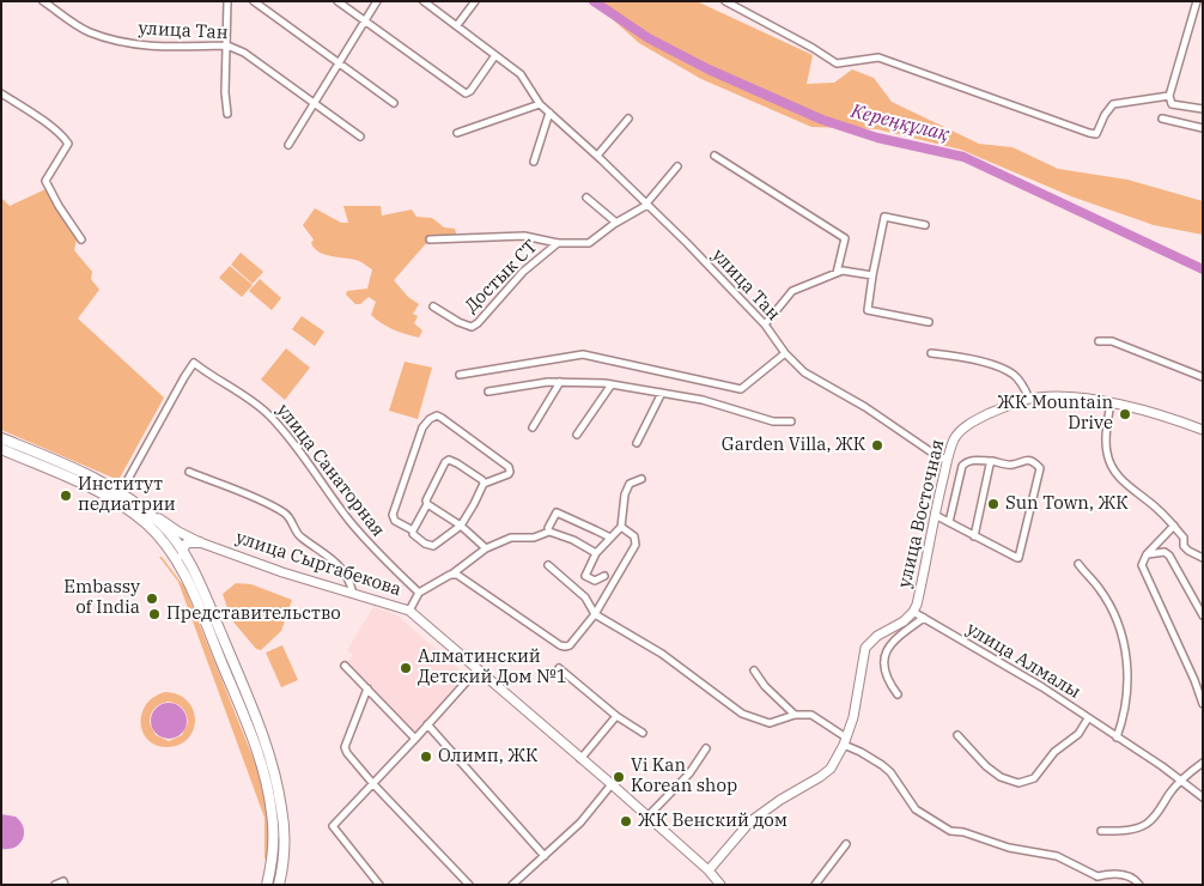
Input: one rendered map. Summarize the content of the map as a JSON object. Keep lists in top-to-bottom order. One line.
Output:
{"streets":{"street":["улица Тан","Достык СТ","улица Санаторная","улица Восточная","улица Сыргабекова","улица Алмалы"]},"crossings":[["улица Тан","Достык СТ"],["улица Тан","улица Восточная"],["улица Санаторная","улица Сыргабекова"],["улица Восточная","улица Сыргабекова"],["улица Восточная","улица Алмалы"]],"water":["Кереңқұлақ"],"places":["ЖК Mountain Drive","Garden Villa, ЖК","Институт педиатрии","Sun Town, ЖК","Embassy of India","Представительство","Алматинский Детский Дом №1","Олимп, ЖК","Vi Kan Korean shop","ЖК Венский дом"]}
